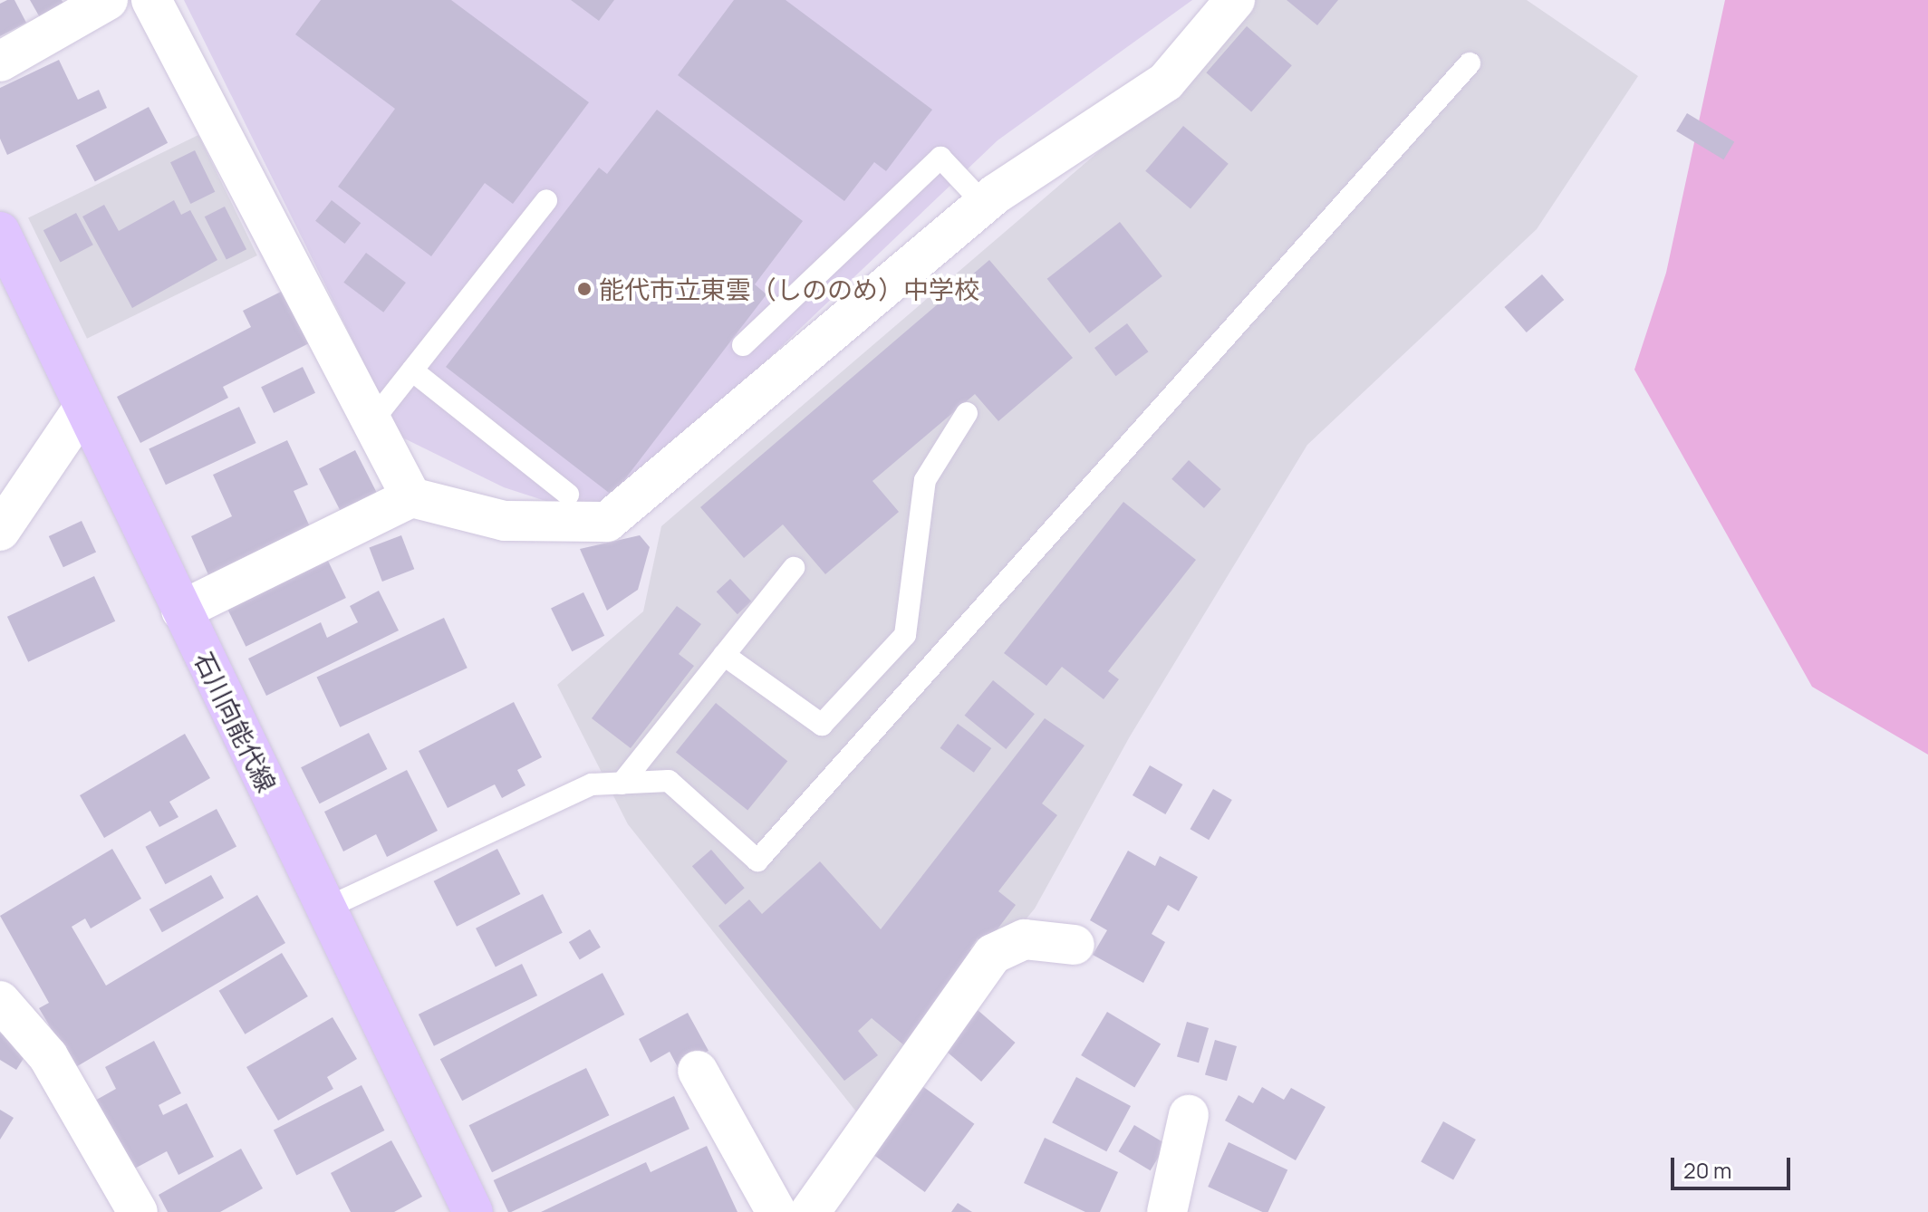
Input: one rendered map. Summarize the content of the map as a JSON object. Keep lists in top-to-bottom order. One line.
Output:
{"streets":{"main road":["石川向能代線"]},"places":["能代市立東雲（しののめ）中学校"],"scale_bar":"20 m"}
